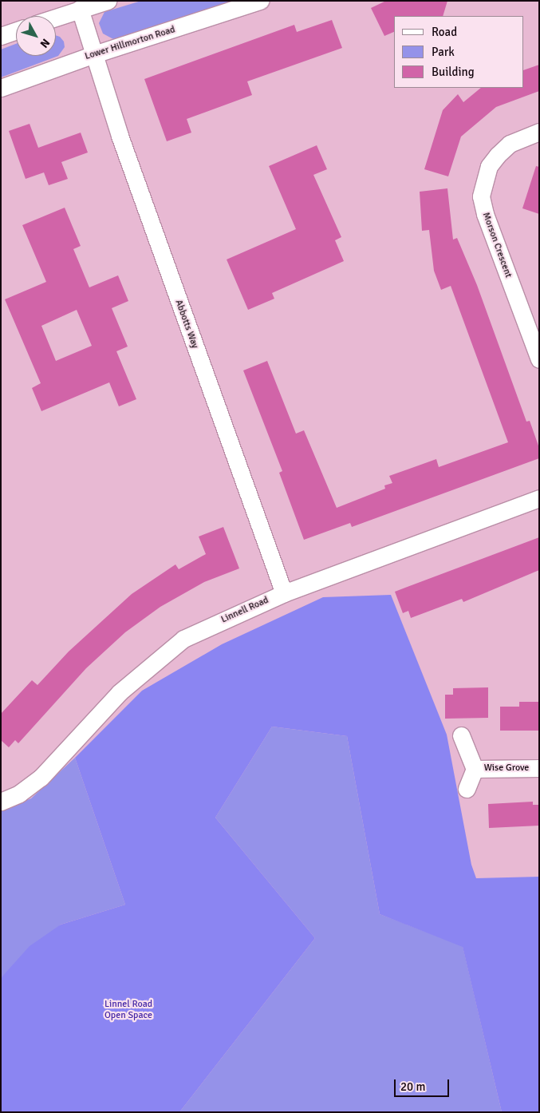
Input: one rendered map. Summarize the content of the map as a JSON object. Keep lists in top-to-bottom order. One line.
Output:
{"streets":{"street":["Lower Hillmorton Road","Morson Crescent","Abbotts Way","Linnell Road","Wise Grove"]},"crossings":[["Lower Hillmorton Road","Abbotts Way"],["Abbotts Way","Linnell Road"]],"parks":["Linnel Road Open Space"],"legend":["Road","Park","Building"],"scale_bar":"20 m","north":"bottom right"}
